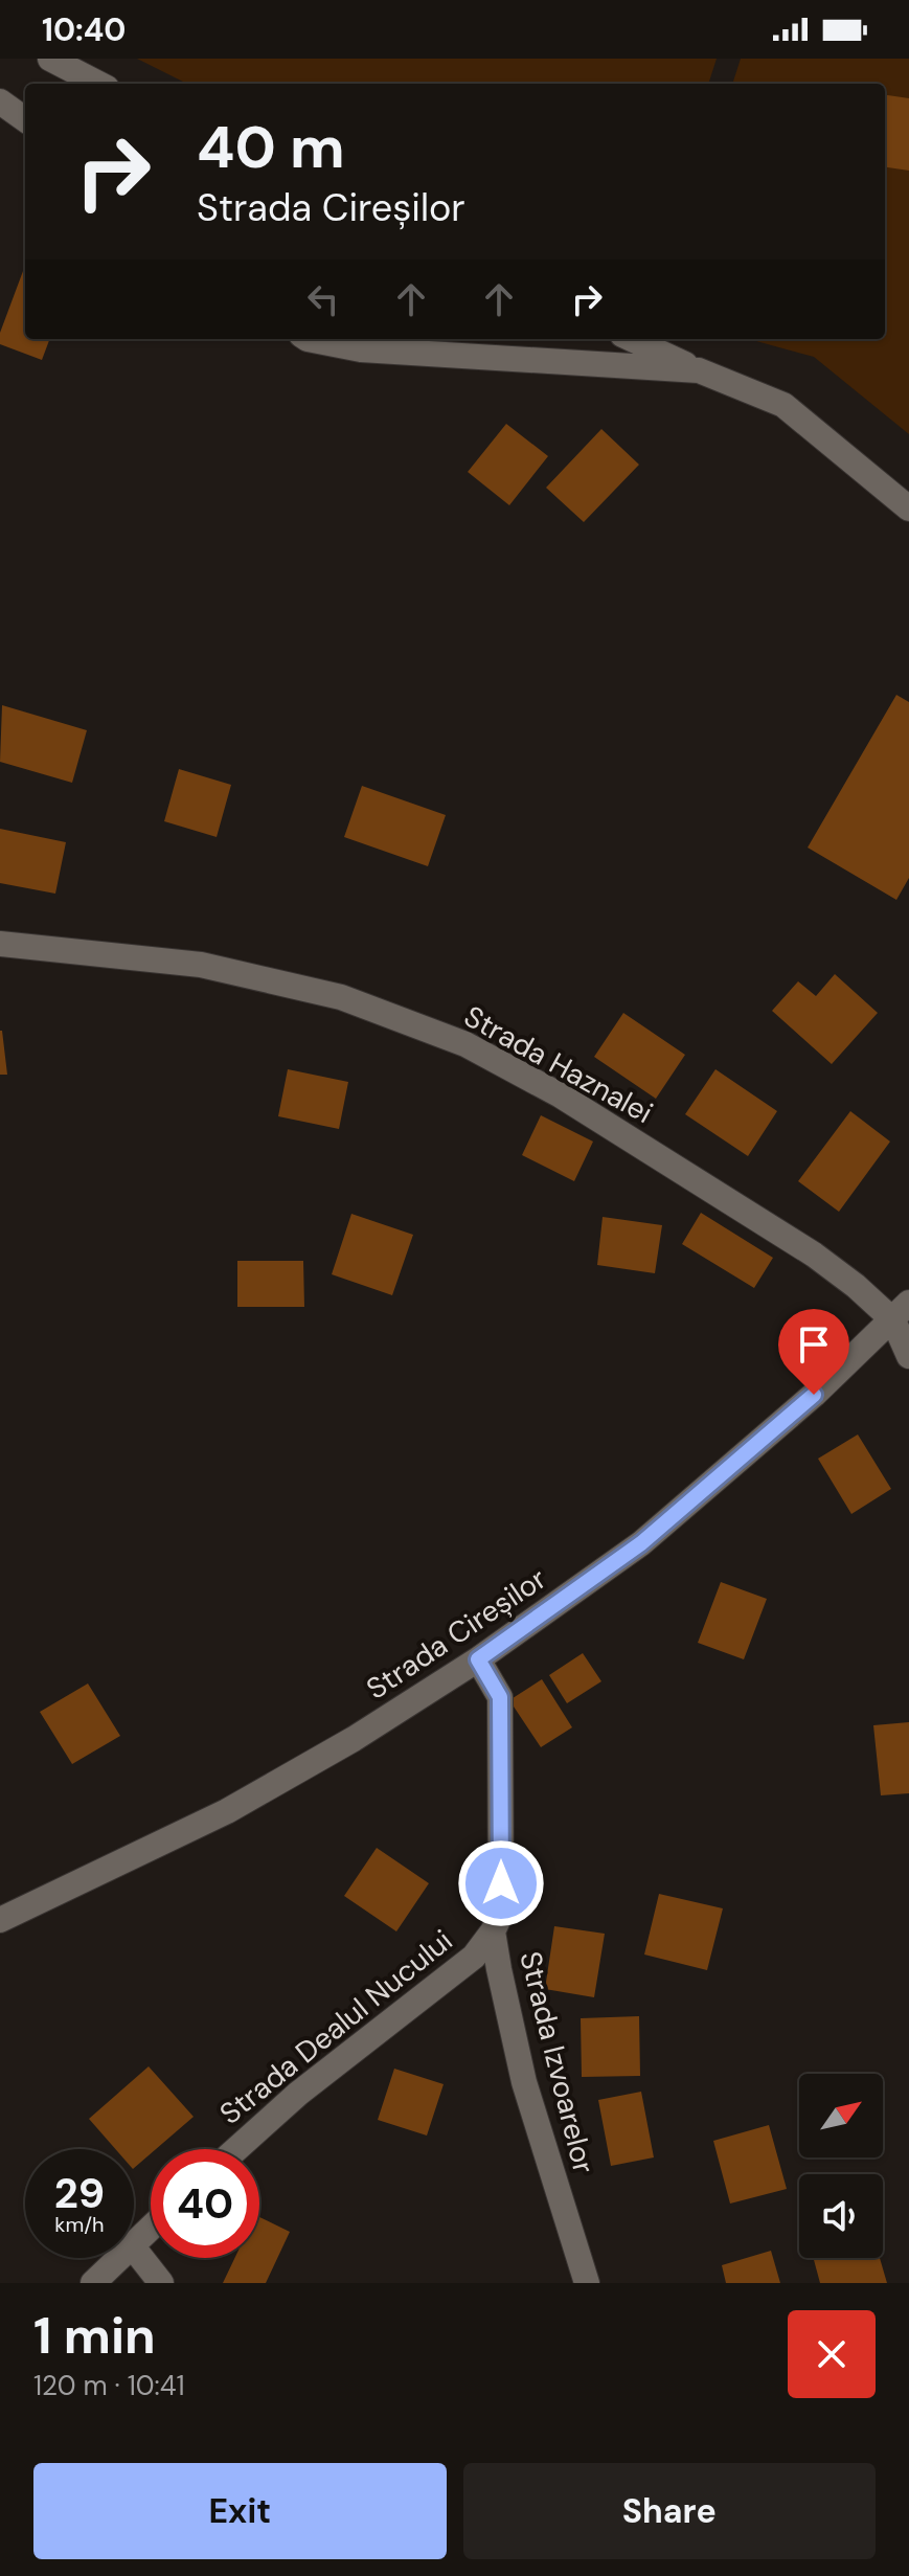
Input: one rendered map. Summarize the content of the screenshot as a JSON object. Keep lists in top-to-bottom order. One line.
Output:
{"streets":{"street":["Strada Haznalei","Strada Cireșilor","Strada Dealul Nucului","Strada Izvoarelor"]},"crossings":[["Strada Haznalei","Strada Cireșilor"],["Strada Cireșilor","Strada Izvoarelor"],["Strada Dealul Nucului","Strada Izvoarelor"]],"north":"top right","page":{"status":"10:40","turn":["40 m","Strada Cireșilor"],"speed":"29 km/h","limit":"40","heading":["1 min","120 m · 10:41"],"buttons":["Exit","Share"]}}
